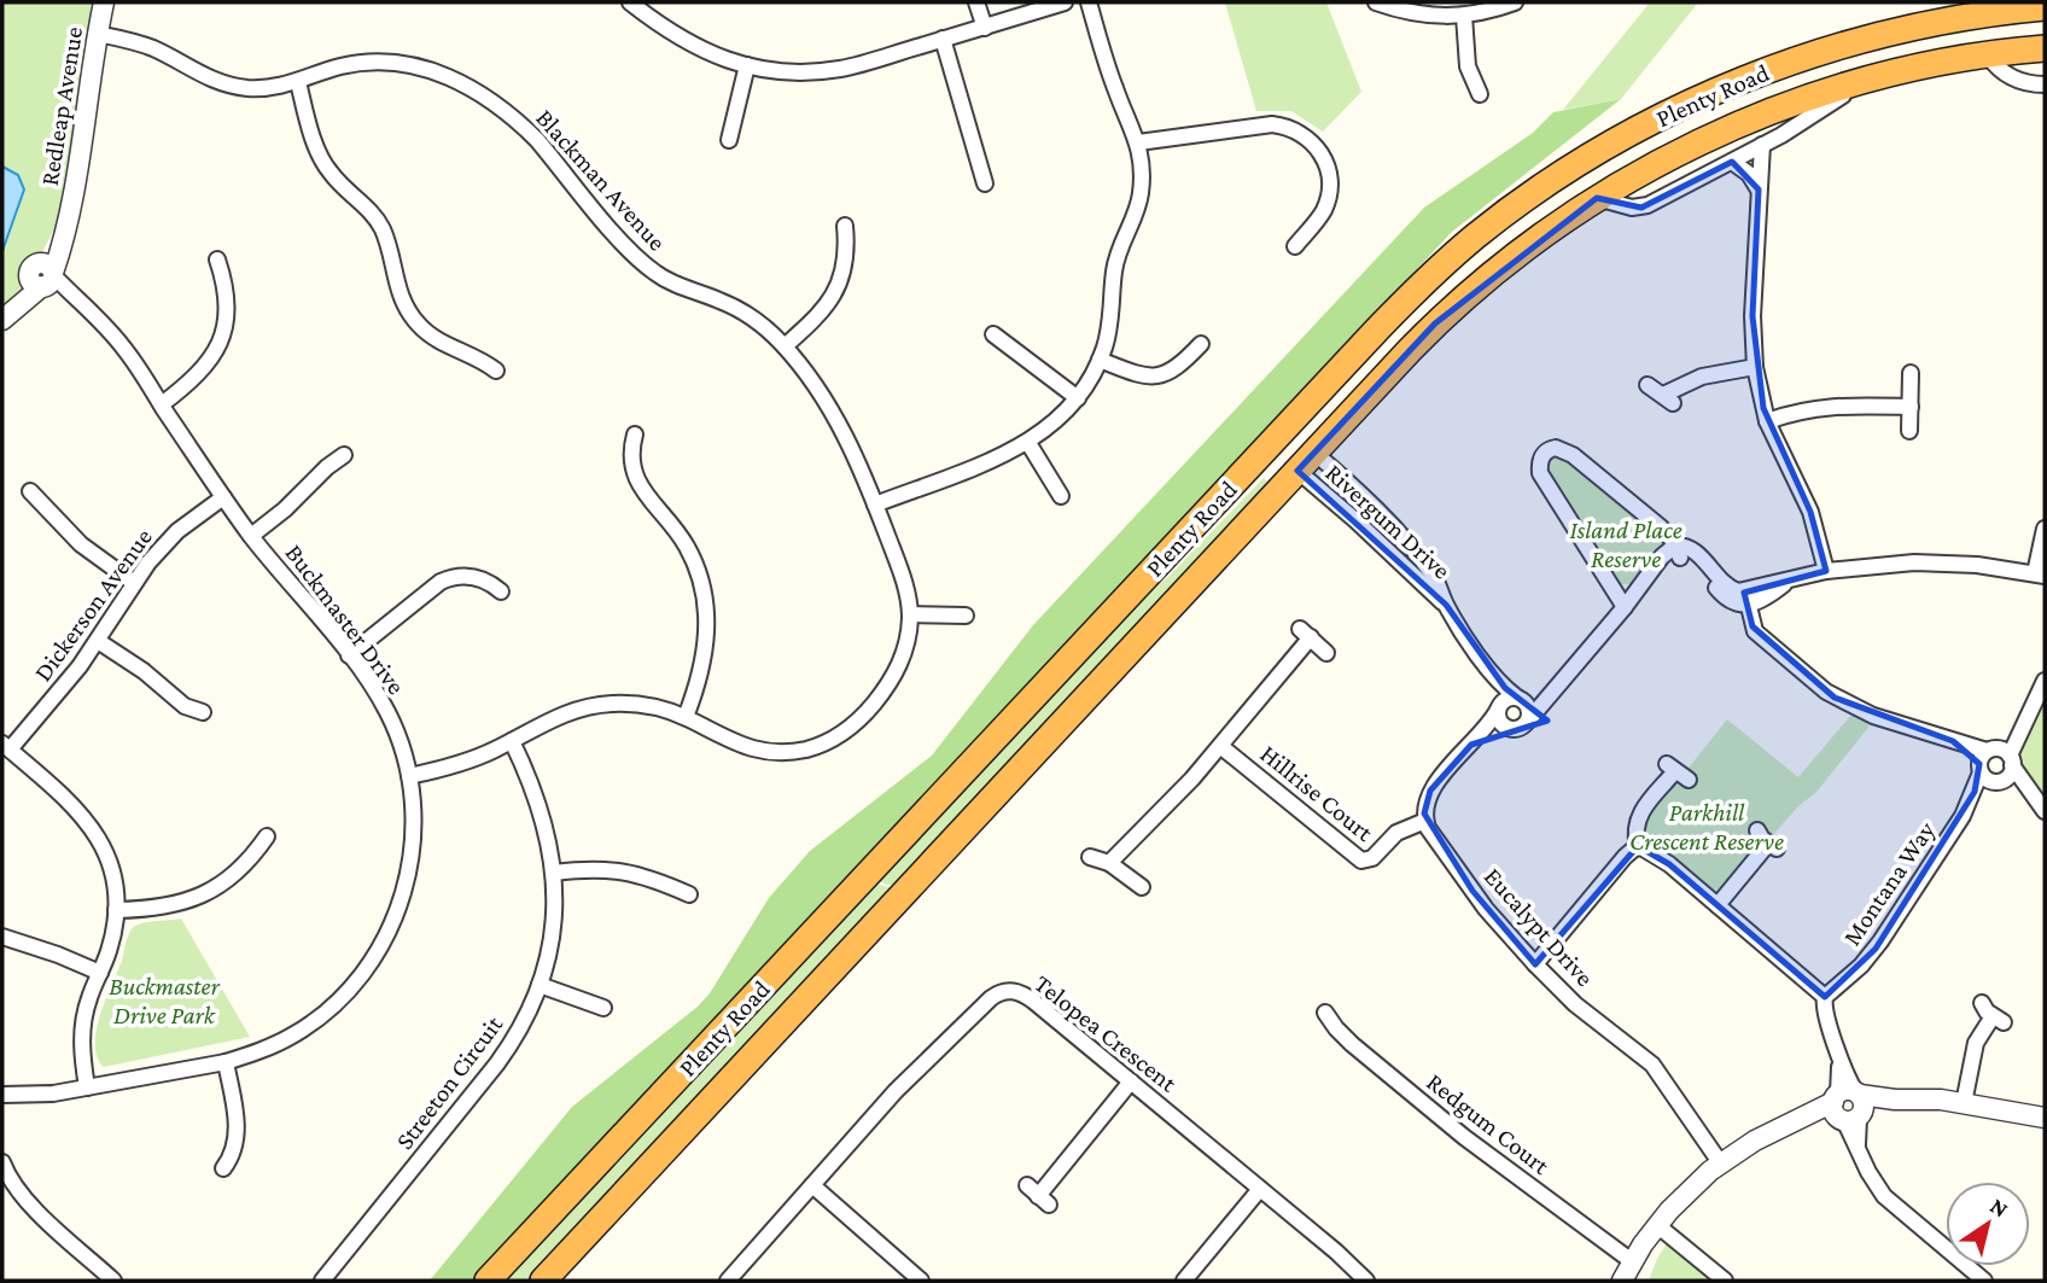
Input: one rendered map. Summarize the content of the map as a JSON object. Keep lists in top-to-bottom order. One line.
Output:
{"streets":{"highway":["Plenty Road"],"street":["Redleap Avenue","Blackman Avenue","Rivergum Drive","Dickerson Avenue","Buckmaster Drive","Hillrise Court","Montana Way","Eucalypt Drive","Telopea Crescent","Streeton Circuit","Redgum Court"]},"crossings":[["Plenty Road","Rivergum Drive"],["Redleap Avenue","Blackman Avenue"],["Redleap Avenue","Buckmaster Drive"],["Blackman Avenue","Buckmaster Drive"],["Blackman Avenue","Streeton Circuit"],["Dickerson Avenue","Buckmaster Drive"],["Hillrise Court","Eucalypt Drive"]],"parks":["Island Place Reserve","Parkhill Crescent Reserve","Buckmaster Drive Park"],"north":"top right"}
